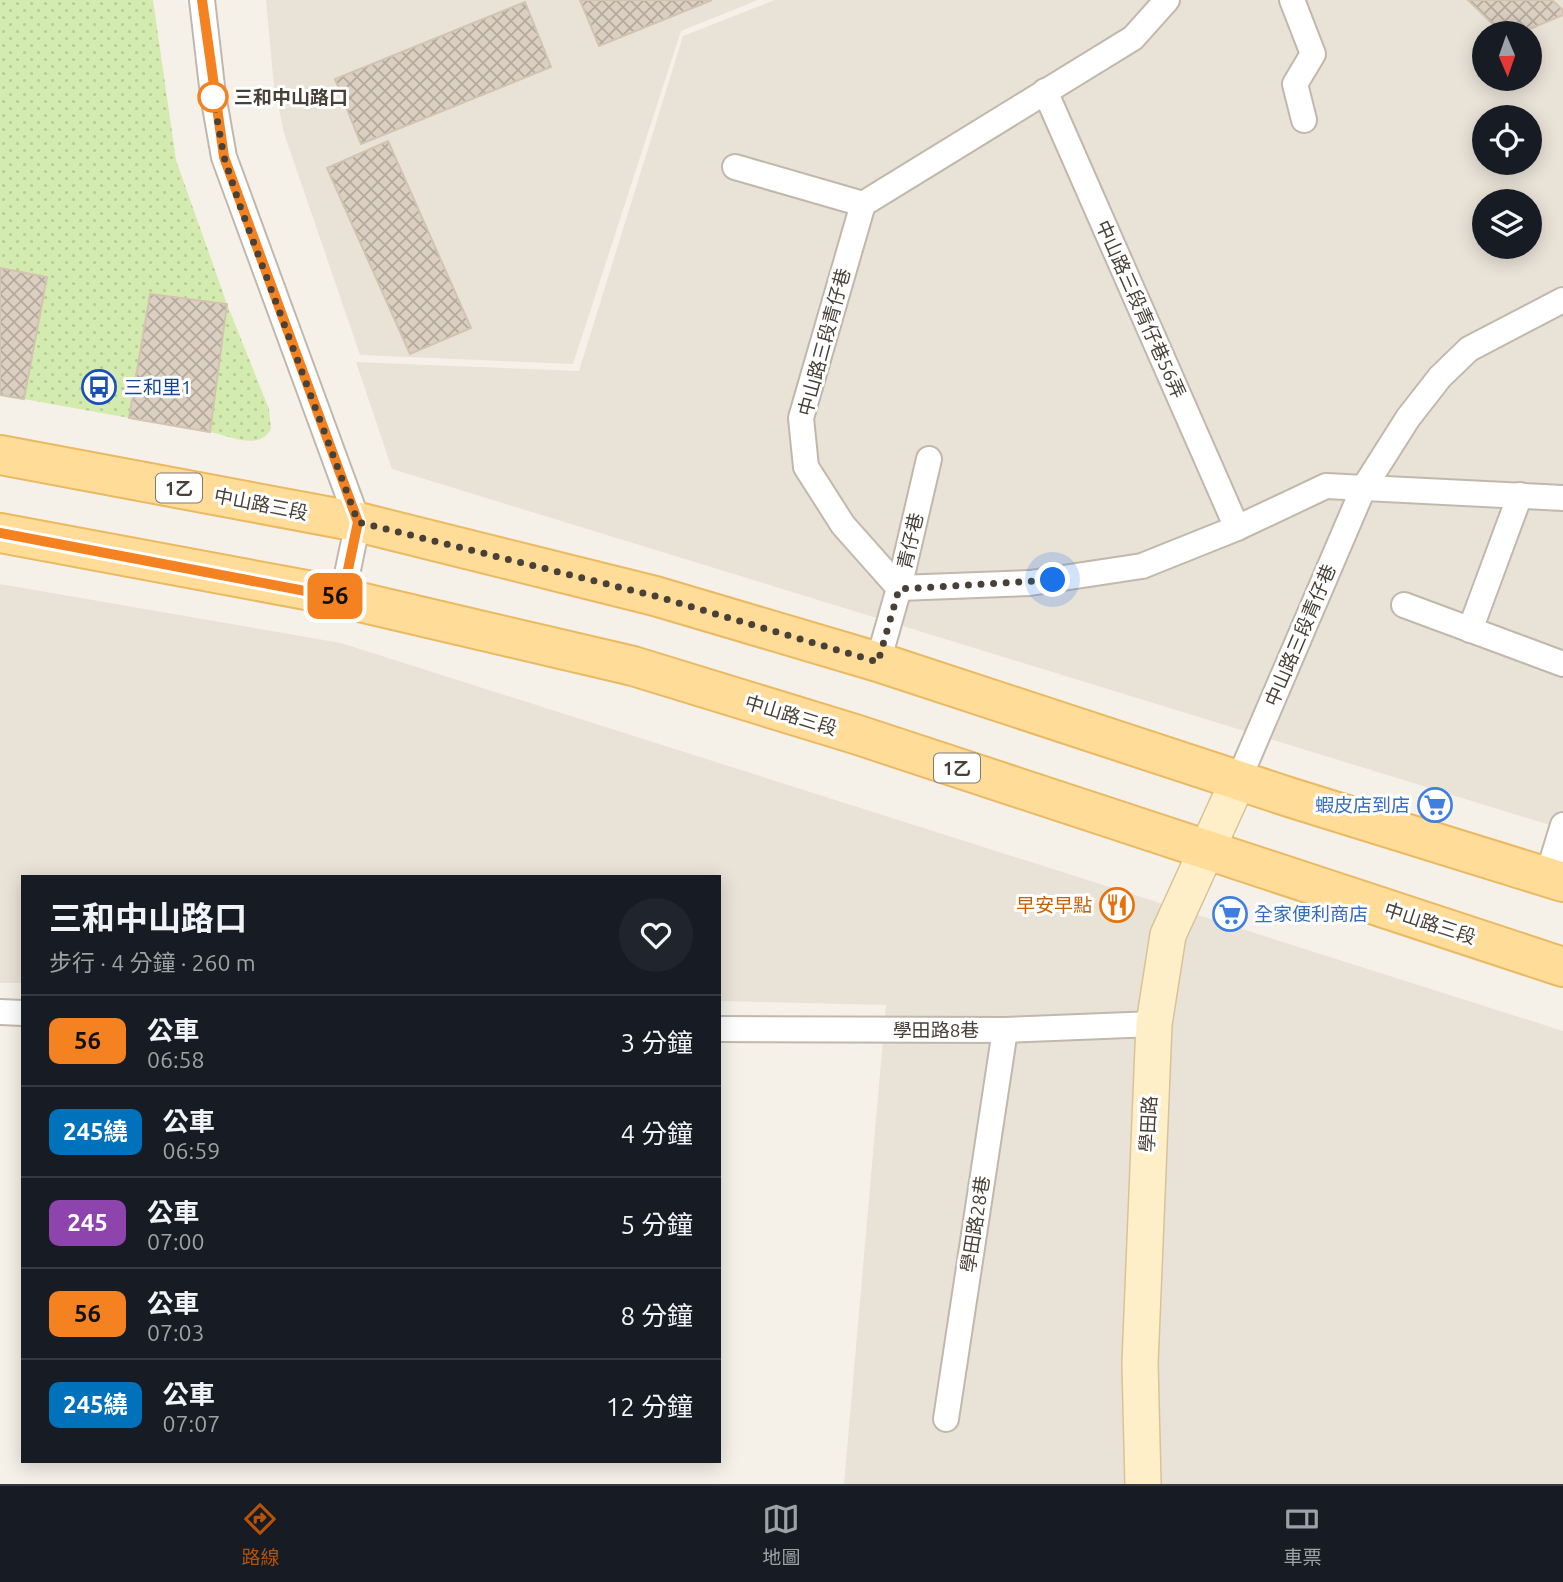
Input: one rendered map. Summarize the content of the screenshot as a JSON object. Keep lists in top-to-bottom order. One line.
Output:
{"streets":{"main road":["1乙","中山路三段","學田路"],"street":["中山路三段青仔巷56弄","中山路三段青仔巷","青仔巷","學田路8巷","學田路28巷"]},"crossings":[["中山路三段青仔巷","中山路三段"],["中山路三段青仔巷","青仔巷"],["中山路三段青仔巷","學田路"],["中山路三段","青仔巷"],["中山路三段","學田路"],["學田路8巷","學田路"],["學田路8巷","學田路28巷"]],"places":{"other":["三和中山路口"],"bus stop":["三和里1"],"supermarket":["蝦皮店到店","全家便利商店"],"restaurant":["早安早點"]},"lines":["bus line 56"],"north":"bottom","page":{"on_map":"56","heading":["三和中山路口","步行 · 4 分鐘 · 260 m"],"list":[{"mark":"56","name":"公車","note":"06:58","value":"3 分鐘"},{"mark":"245繞","name":"公車","note":"06:59","value":"4 分鐘"},{"mark":"245","name":"公車","note":"07:00","value":"5 分鐘"},{"mark":"56","name":"公車","note":"07:03","value":"8 分鐘"},{"mark":"245繞","name":"公車","note":"07:07","value":"12 分鐘"}],"tabs":["路線","地圖","車票"]}}
